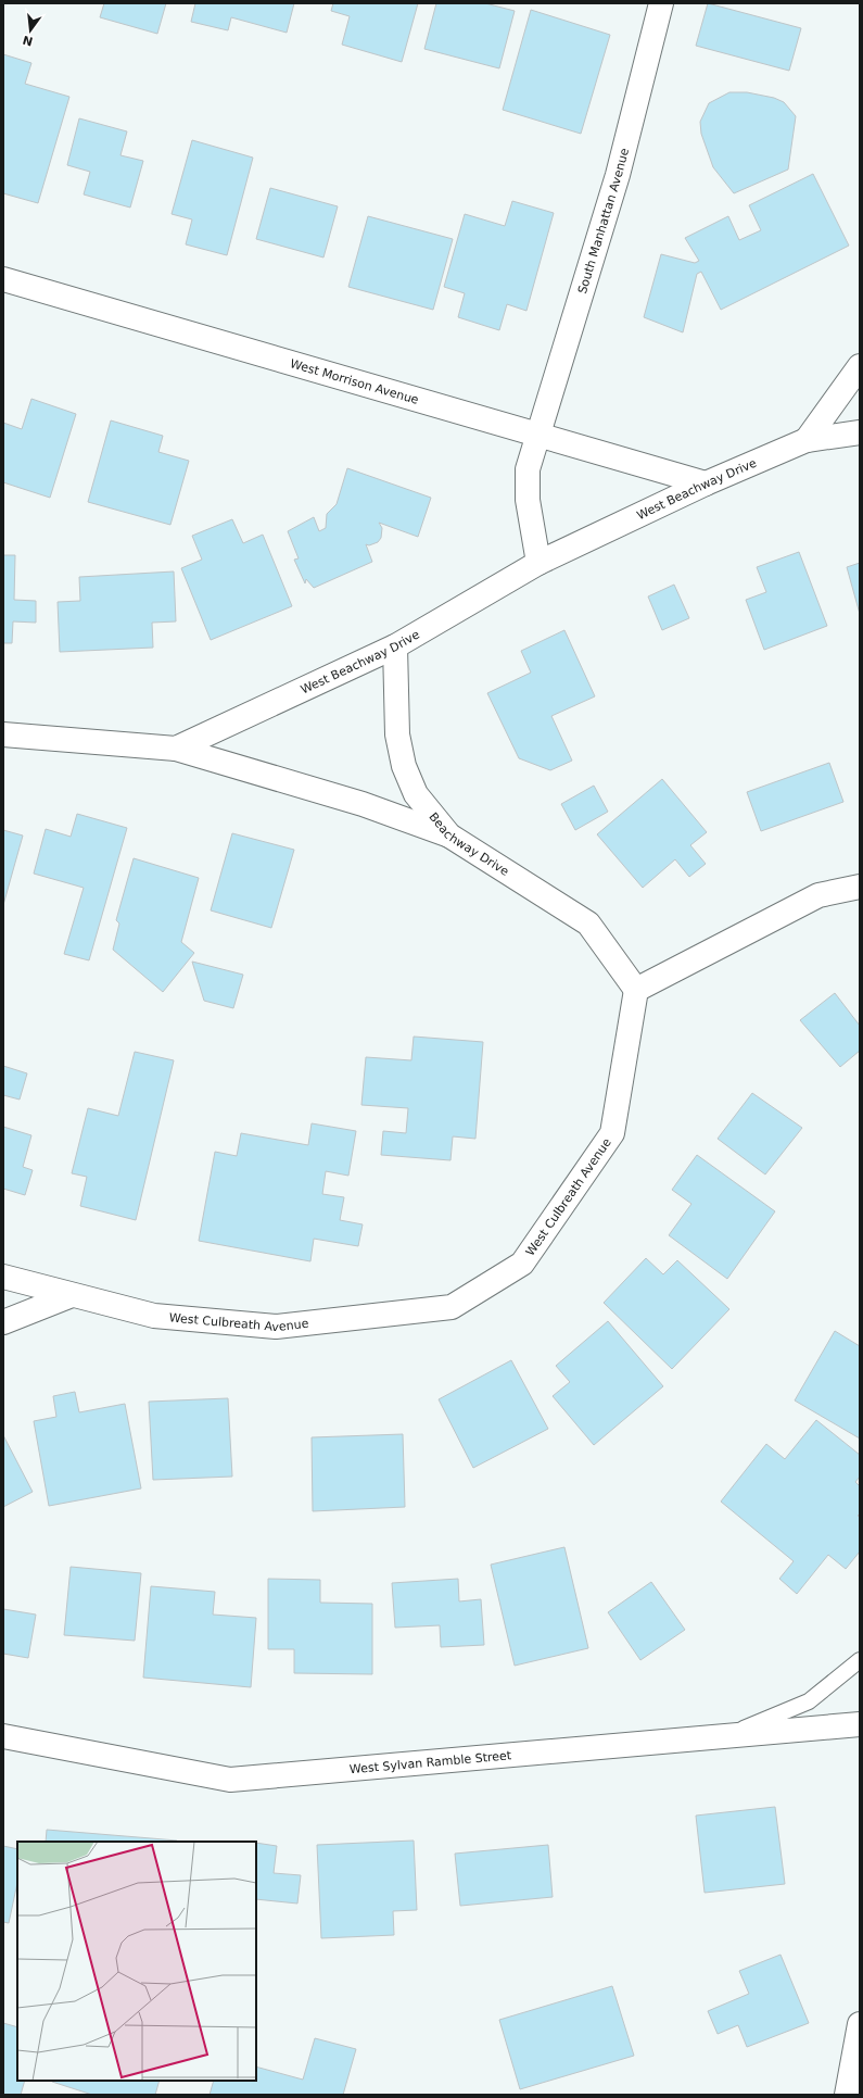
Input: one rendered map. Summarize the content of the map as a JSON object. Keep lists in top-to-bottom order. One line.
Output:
{"streets":{"street":["South Manhattan Avenue","West Morrison Avenue","West Beachway Drive","Beachway Drive","West Culbreath Avenue","West Sylvan Ramble Street"]},"crossings":[["South Manhattan Avenue","West Morrison Avenue"],["West Morrison Avenue","West Beachway Drive"],["West Beachway Drive","Beachway Drive"],["Beachway Drive","West Culbreath Avenue"]],"north":"bottom"}
